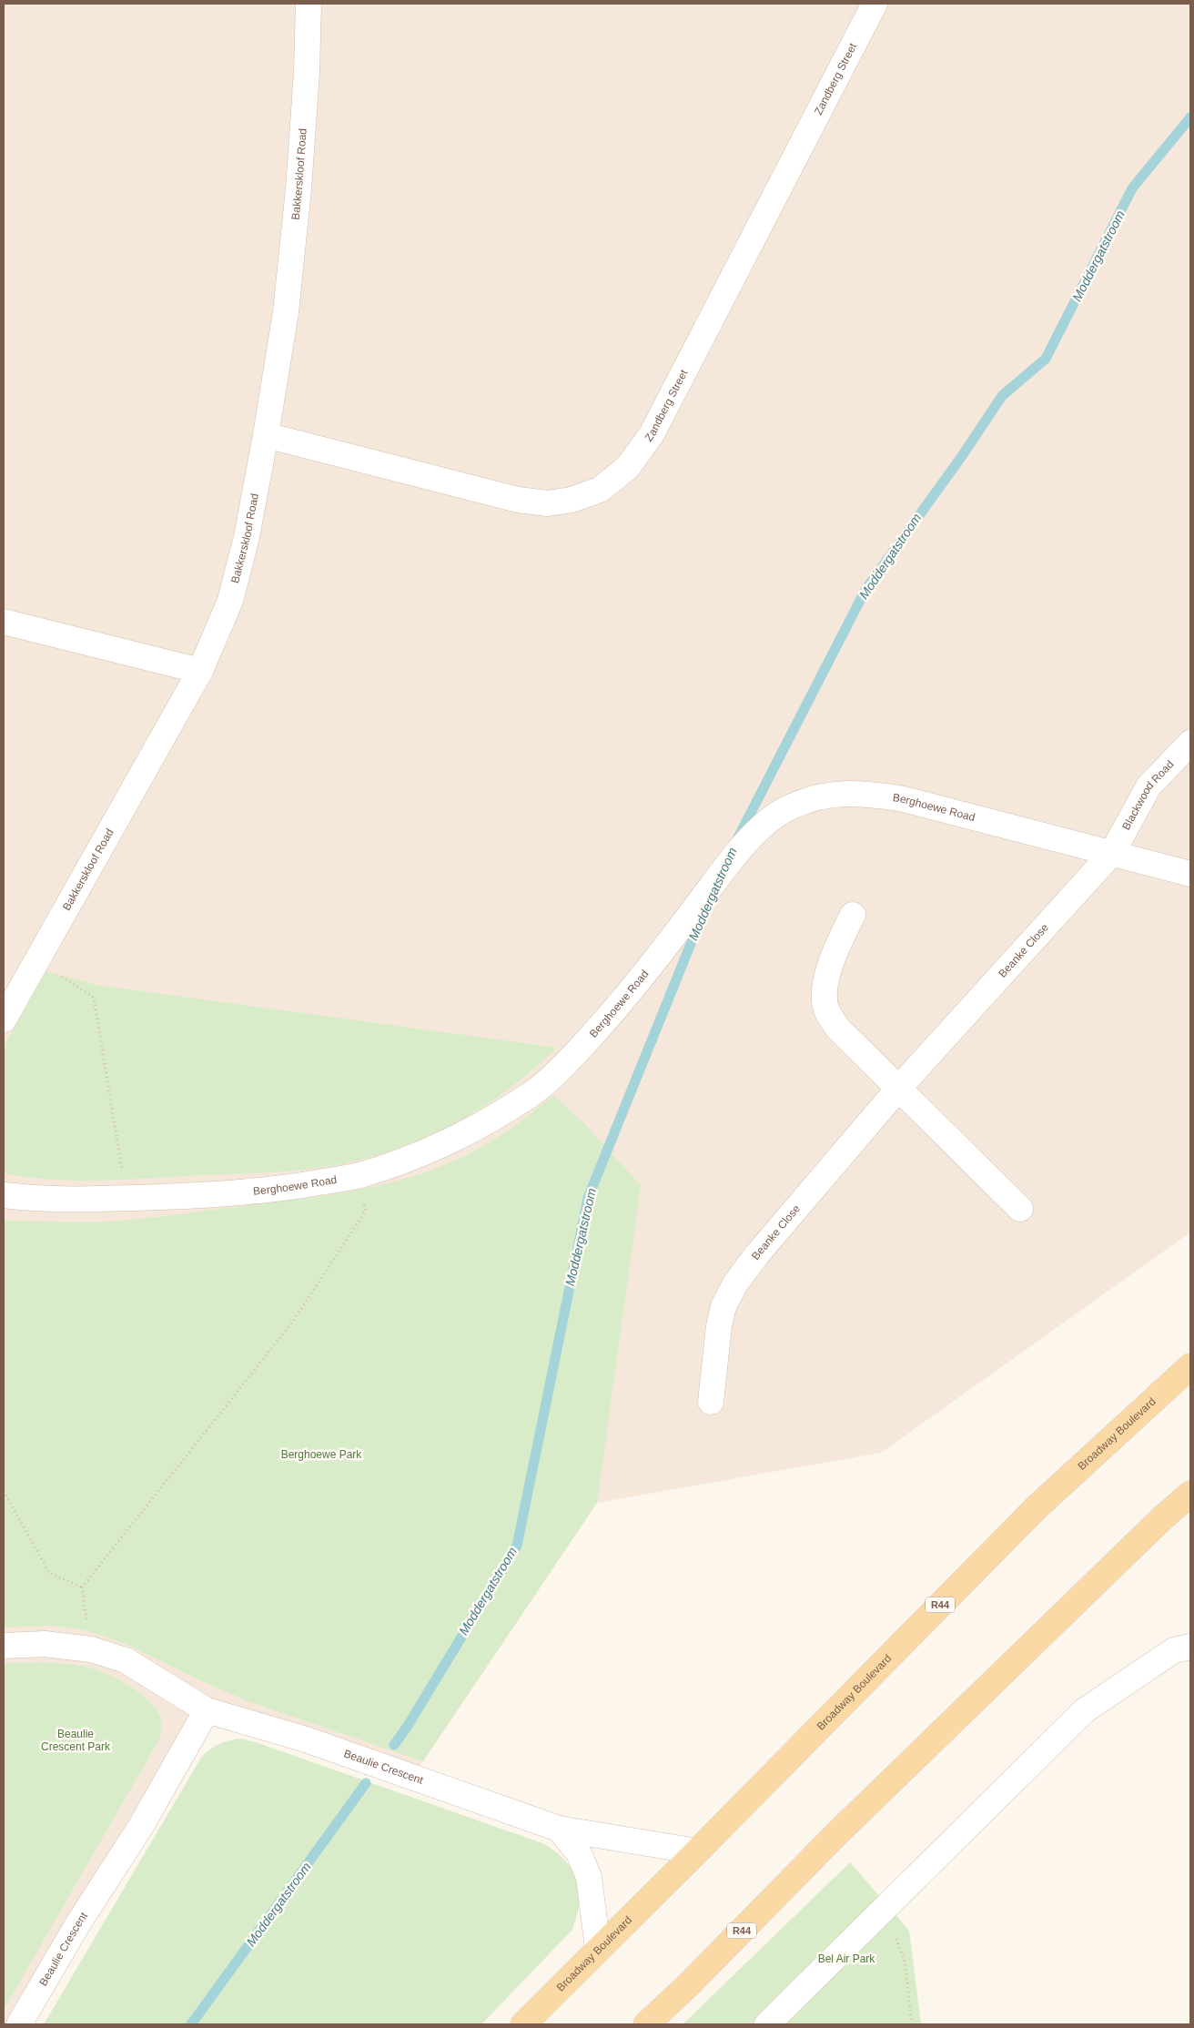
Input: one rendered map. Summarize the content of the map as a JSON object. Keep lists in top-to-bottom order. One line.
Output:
{"streets":{"main road":["Broadway Boulevard","R44"],"street":["Zandberg Street","Bakkerskloof Road","Blackwood Road","Berghoewe Road","Beanke Close","Beaulie Crescent"]},"crossings":[["Zandberg Street","Bakkerskloof Road"],["Blackwood Road","Berghoewe Road"],["Blackwood Road","Beanke Close"],["Berghoewe Road","Beanke Close"],["Broadway Boulevard","Beaulie Crescent"]],"water":["Moddergatstroom"],"parks":["Berghoewe Park","Beaulie Crescent Park","Bel Air Park"]}
